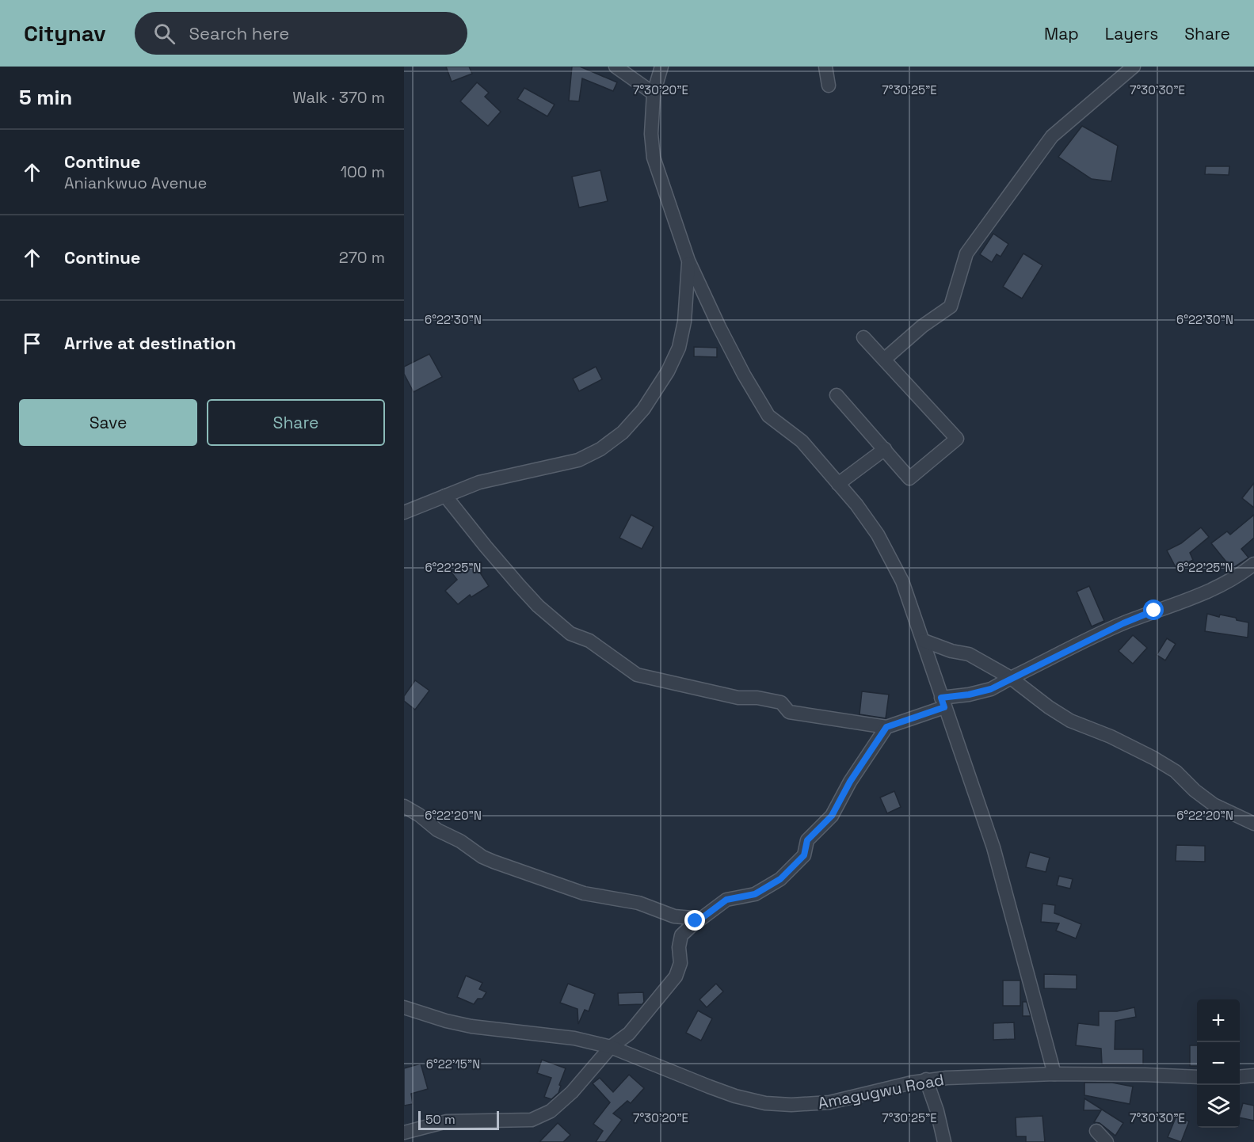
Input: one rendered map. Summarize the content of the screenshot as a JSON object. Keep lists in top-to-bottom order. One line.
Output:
{"streets":{"street":["Amagugwu Road"]},"scale_bar":"50 m","page":{"header":"Citynav","search":"Search here","nav":["Map","Layers","Share"],"heading":["5 min","Walk · 370 m"],"list":[["Continue","Aniankwuo Avenue","100 m"],["Continue","270 m"],"Arrive at destination"],"buttons":["Save","Share"],"map_buttons":["+","−"],"scale":"50 m"},"coordinates":["7°30'20\"E","7°30'25\"E","7°30'30\"E","6°22'30\"N","6°22'25\"N","6°22'20\"N","6°22'15\"N"]}
